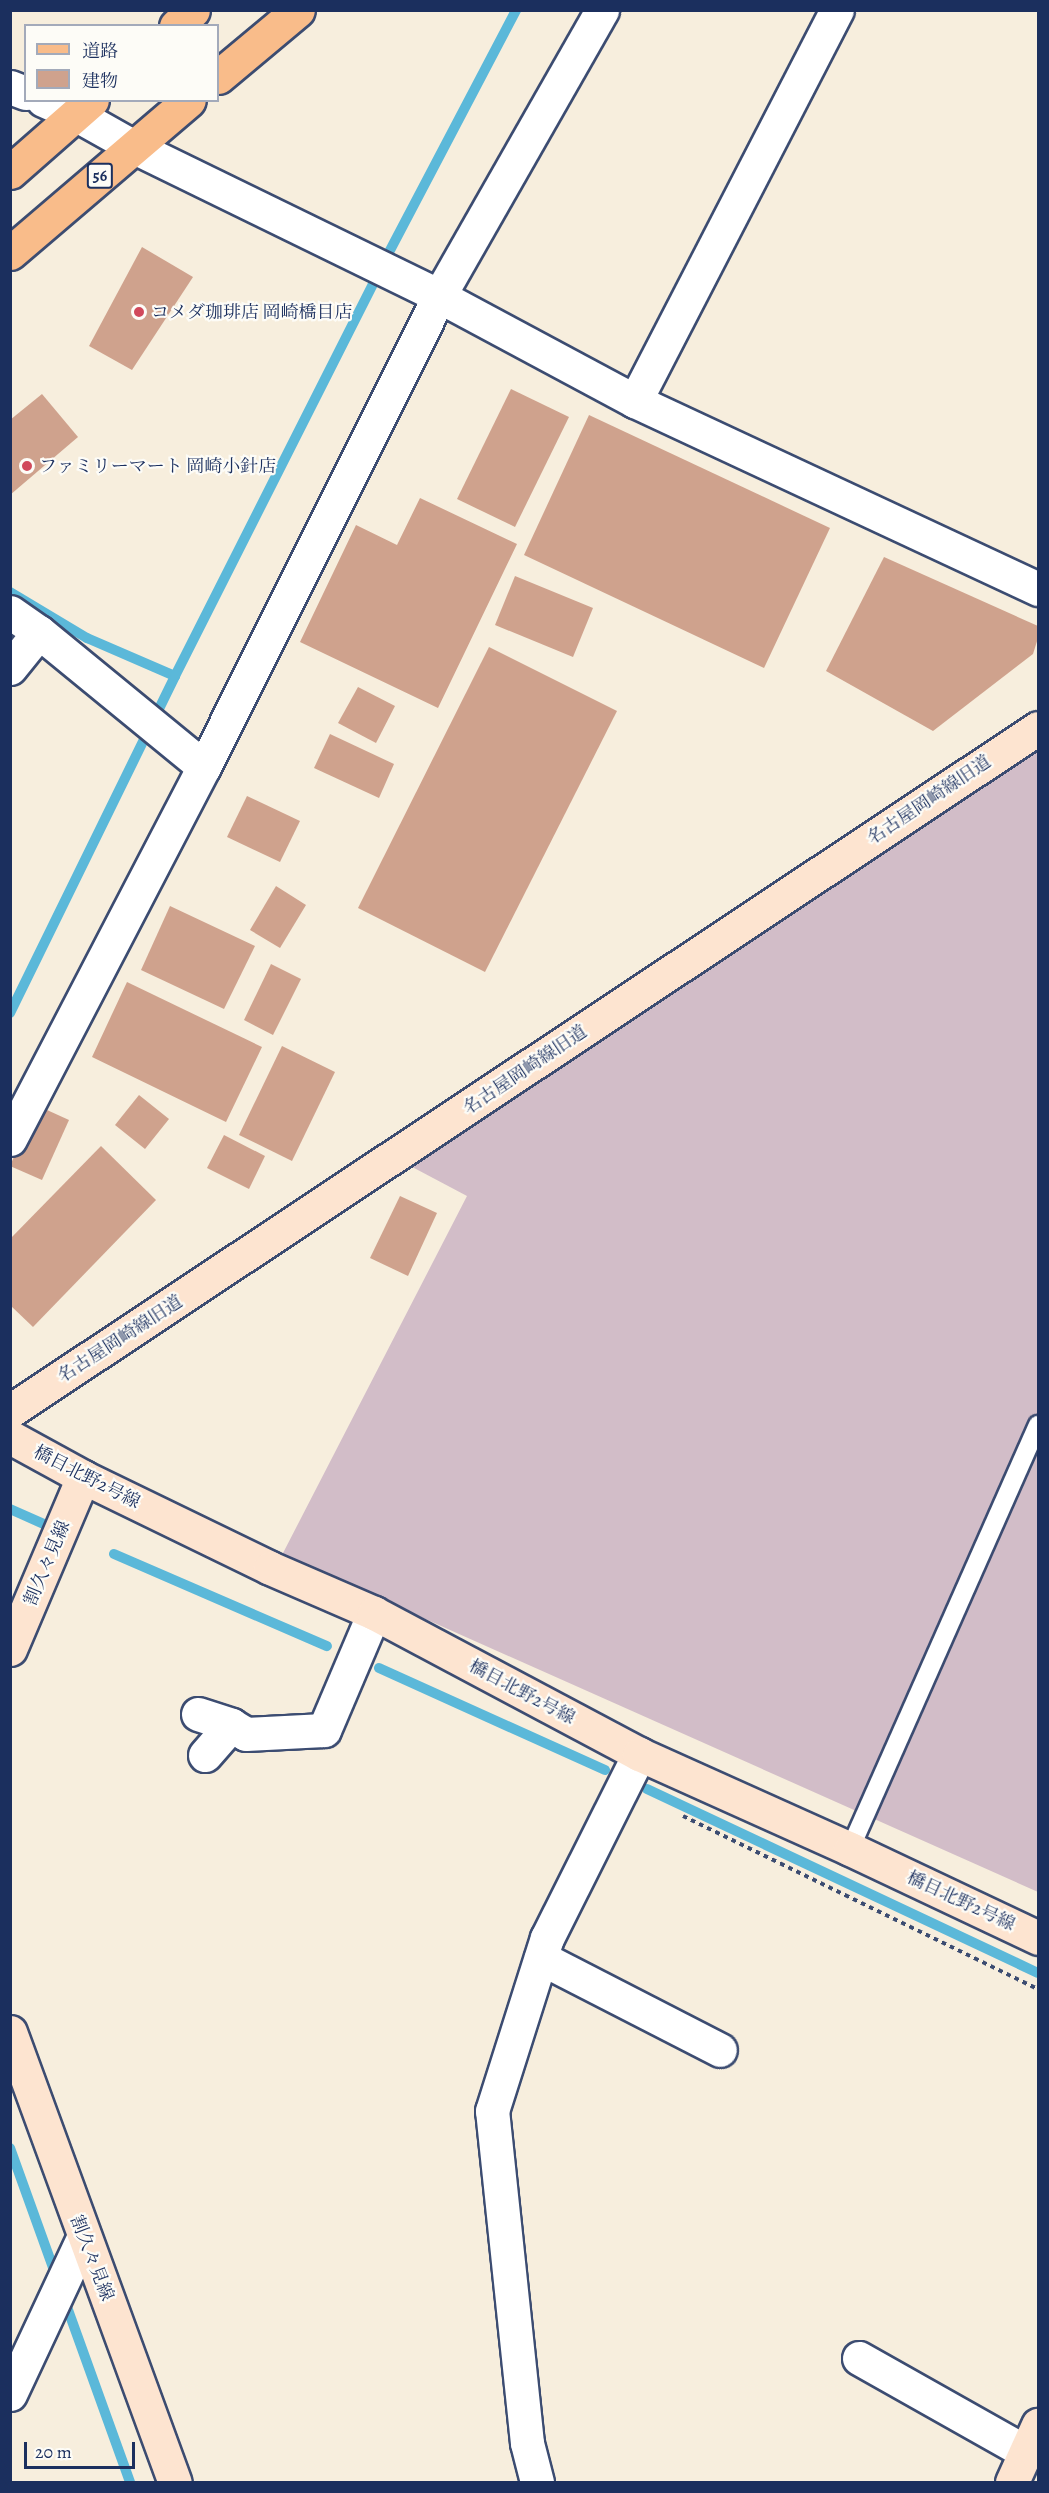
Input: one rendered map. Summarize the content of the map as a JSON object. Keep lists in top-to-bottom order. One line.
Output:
{"streets":{"main road":["56"],"street":["名古屋岡崎線旧道","橋目北野2号線","割久々見線"]},"crossings":[["橋目北野2号線","割久々見線"]],"places":["コメダ珈琲店 岡崎橋目店","ファミリーマート 岡崎小針店"],"legend":["道路","建物"],"scale_bar":"20 m"}
